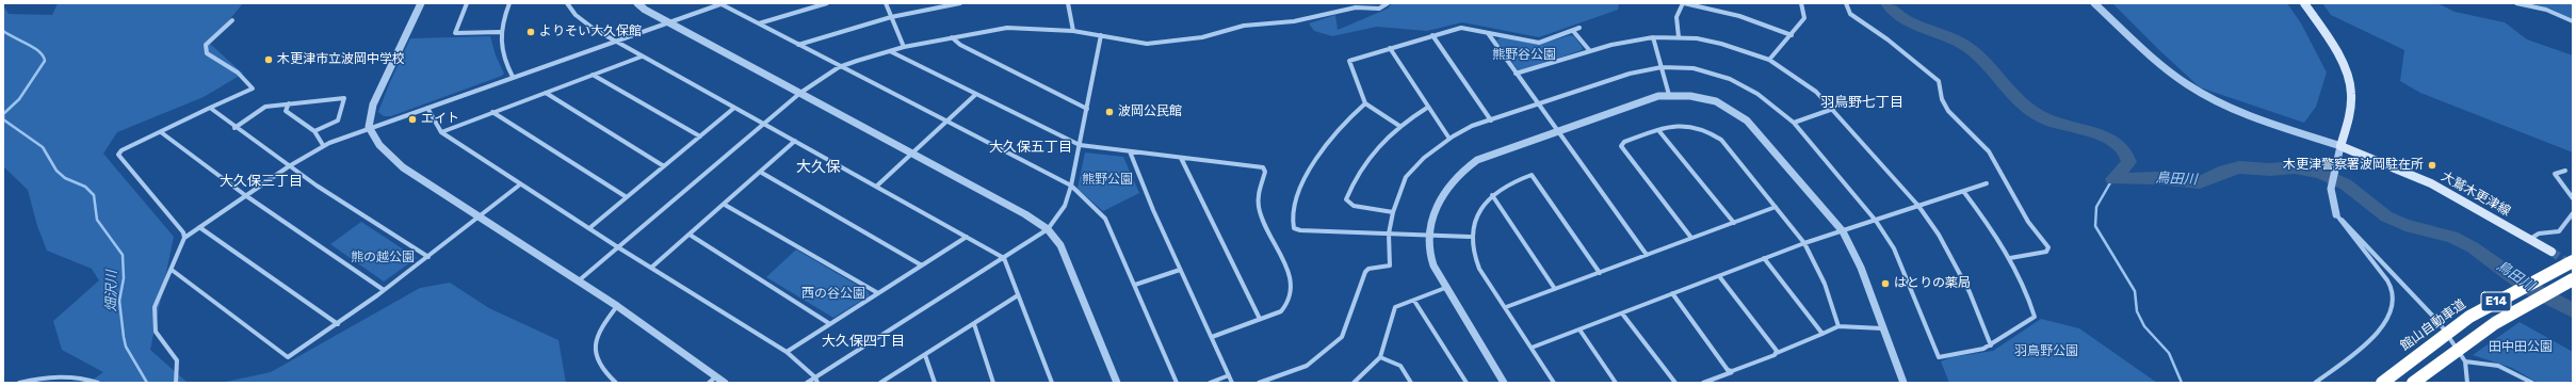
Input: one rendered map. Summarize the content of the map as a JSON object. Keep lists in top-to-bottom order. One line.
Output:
{"streets":{"highway":["E14","館山自動車道"],"main road":["大鷲木更津線"]},"districts":["羽鳥野七丁目","大久保五丁目","大久保","大久保三丁目","大久保四丁目"],"water":["鳥田川","畑沢川"],"parks":["熊野谷公園","熊野公園","熊の越公園","西の谷公園","田中田公園","羽鳥野公園"],"places":["よりそい大久保館","木更津市立波岡中学校","波岡公民館","エイト","木更津警察署波岡駐在所","はとりの薬局"]}
